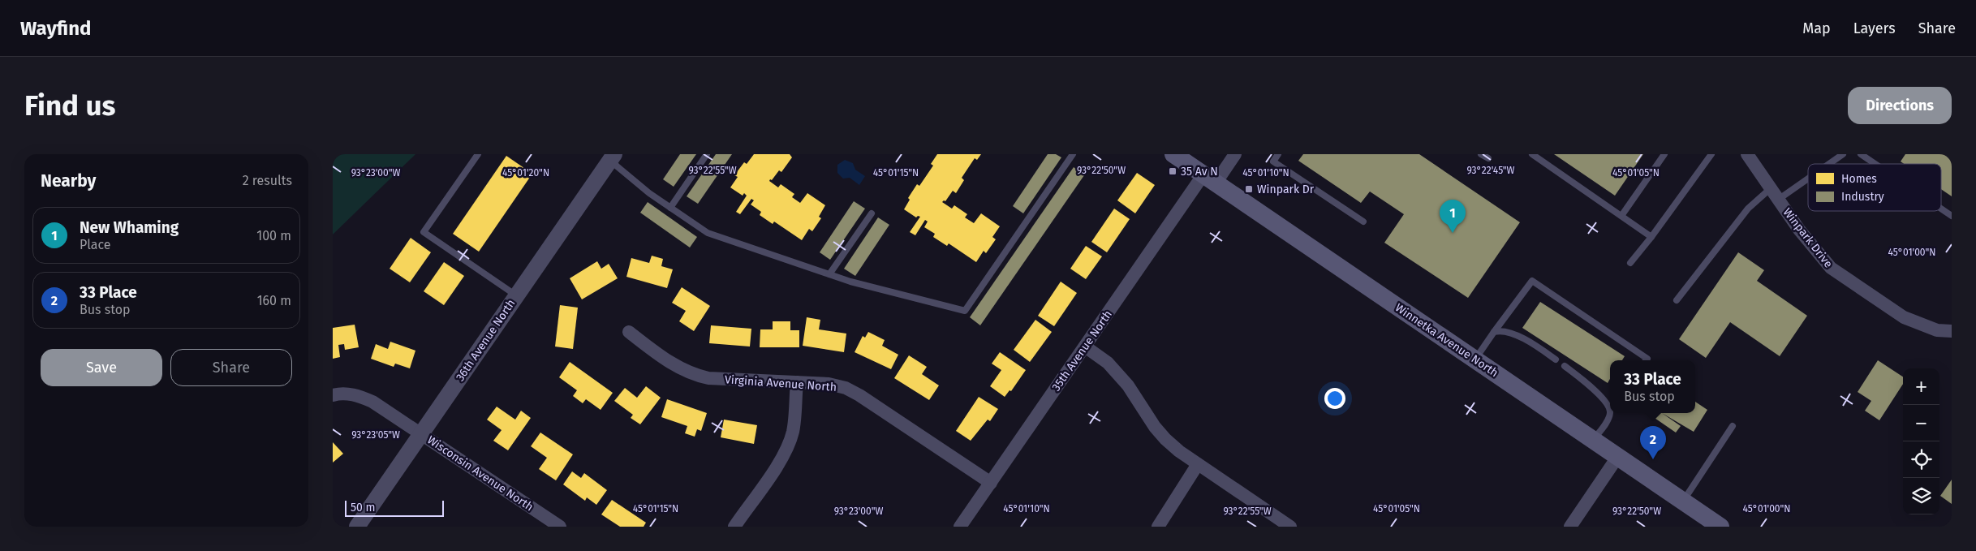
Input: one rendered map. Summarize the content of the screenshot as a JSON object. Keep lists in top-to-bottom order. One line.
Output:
{"streets":{"main road":["Winnetka Avenue North"],"street":["Winpark Drive","36th Avenue North","35th Avenue North","Virginia Avenue North","Wisconsin Avenue North"]},"crossings":[["36th Avenue North","Wisconsin Avenue North"],["Winnetka Avenue North","35th Avenue North"],["35th Avenue North","Virginia Avenue North"]],"places":{"transit":["35 Av N","Winpark Dr"]},"legend":["Homes","Industry"],"scale_bar":"50 m","page":{"header":"Wayfind","nav":["Map","Layers","Share"],"buttons":["Directions",["Save","Share"]],"title":"Find us","heading":["Nearby","2 results"],"pins":["1","2"],"list":[{"mark":"1","name":"New Whaming","note":"Place","value":"100 m"},{"mark":"2","name":"33 Place","note":"Bus stop","value":"160 m"}],"popup":["33 Place","Bus stop"],"map_buttons":["+","−"],"scale":"50 m"},"coordinates":["93°22'55\"W","93°22'50\"W","93°22'45\"W","93°23'00\"W","45°01'20\"N","45°01'15\"N","45°01'10\"N","45°01'05\"N","45°01'00\"N","93°23'05\"W"]}
